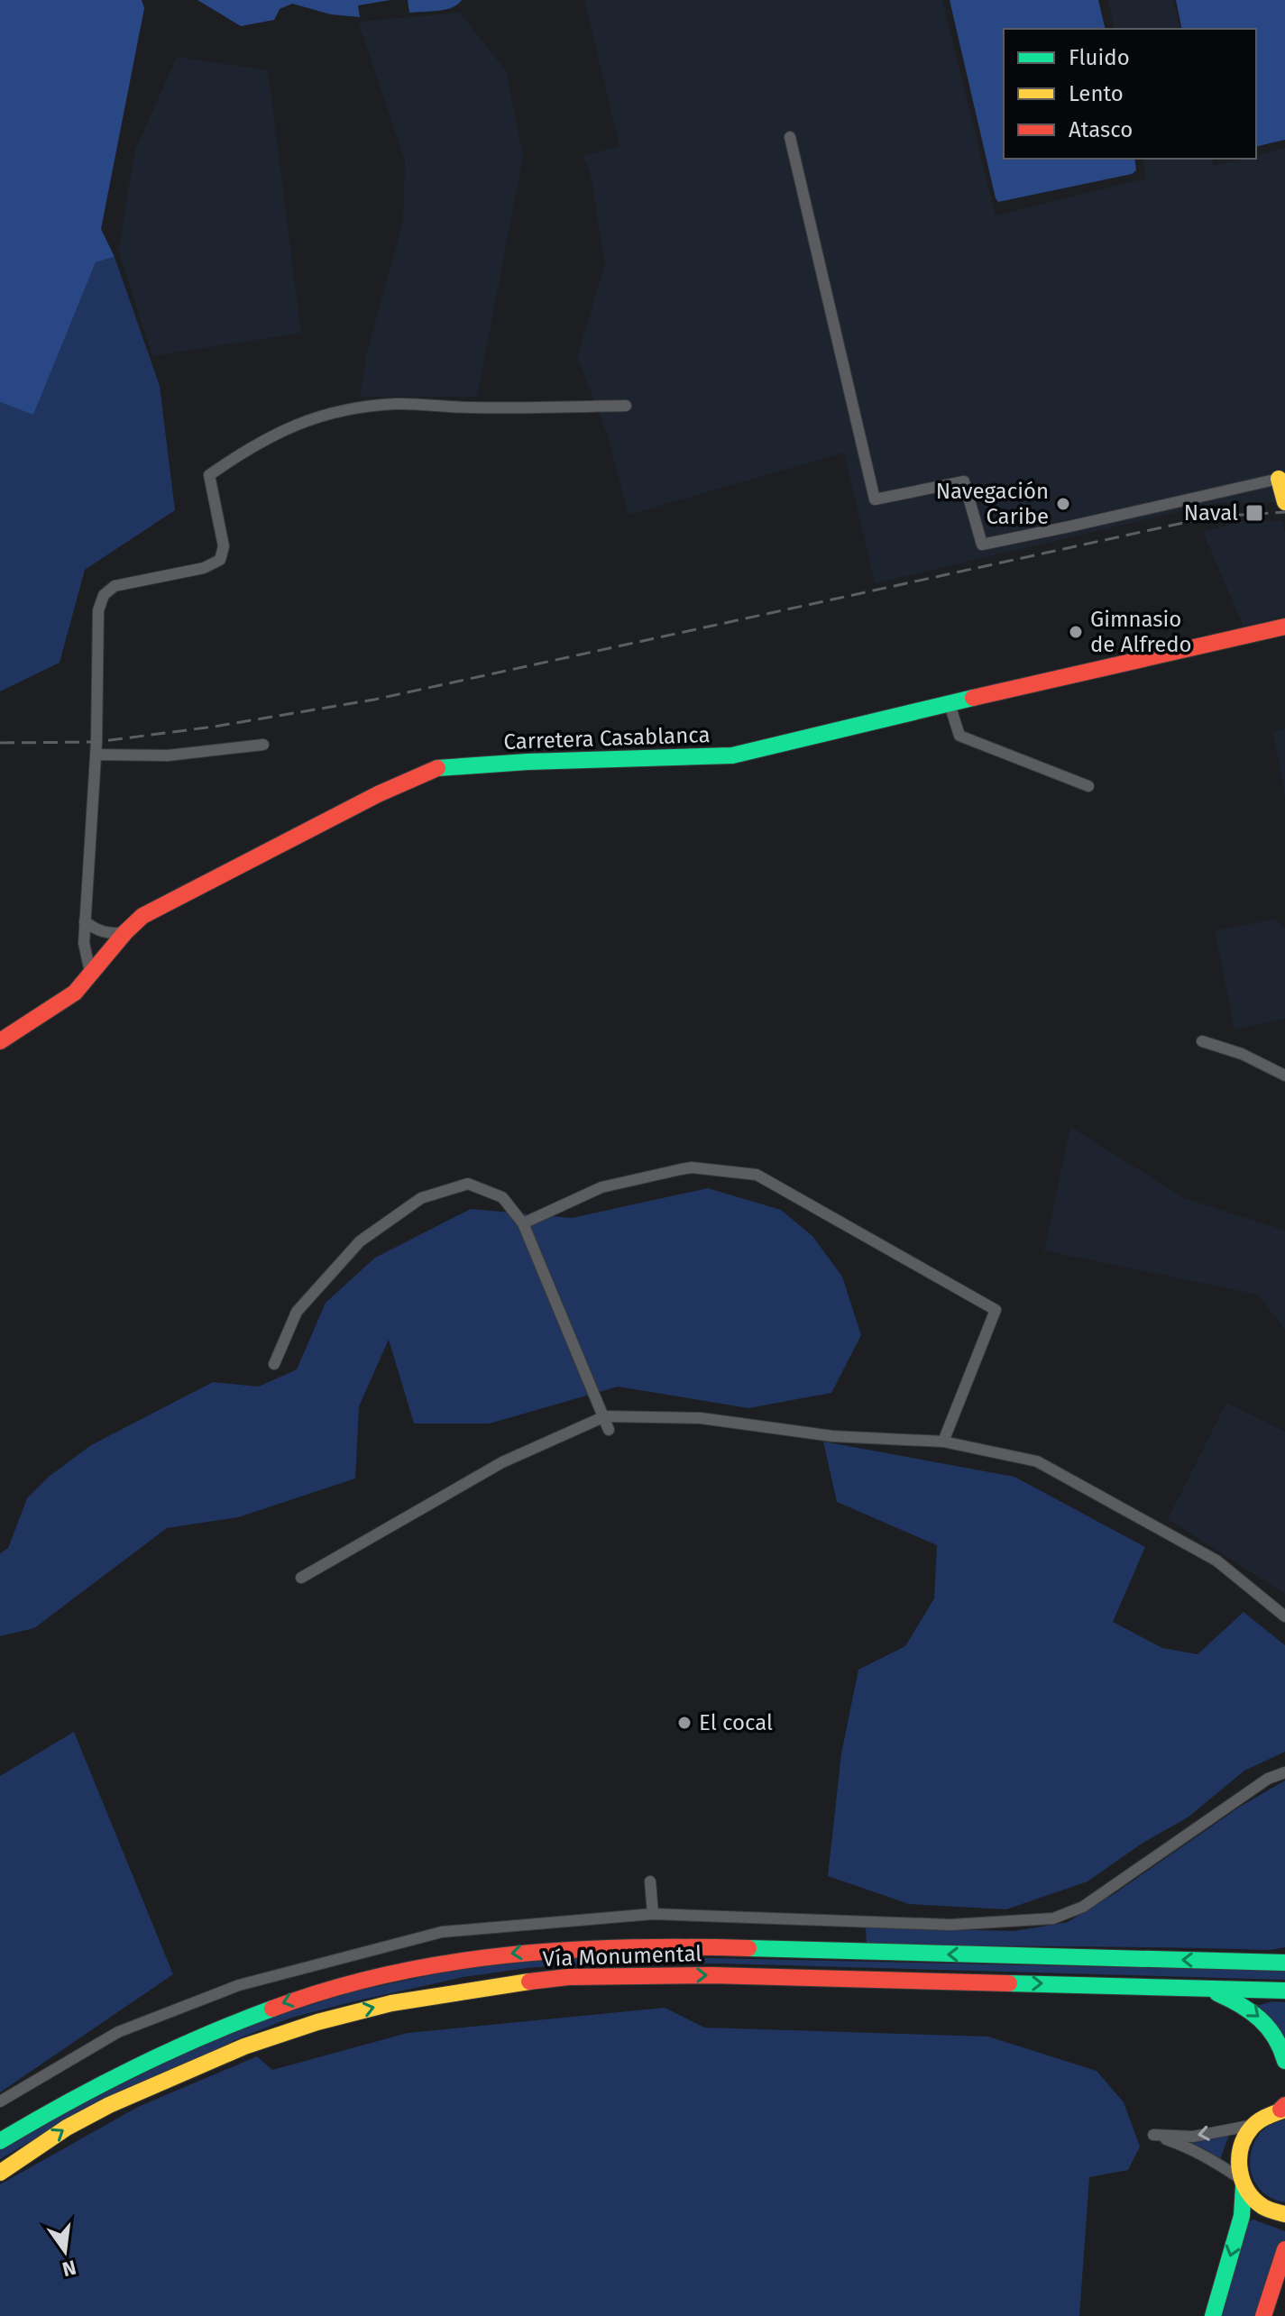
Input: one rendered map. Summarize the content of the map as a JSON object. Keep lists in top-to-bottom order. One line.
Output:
{"streets":{"main road":["Carretera Casablanca","Vía Monumental"]},"places":{"other":["Navegación Caribe","Gimnasio de Alfredo","El cocal"],"transit":["Naval"]},"legend":["Fluido","Lento","Atasco"],"north":"bottom"}
